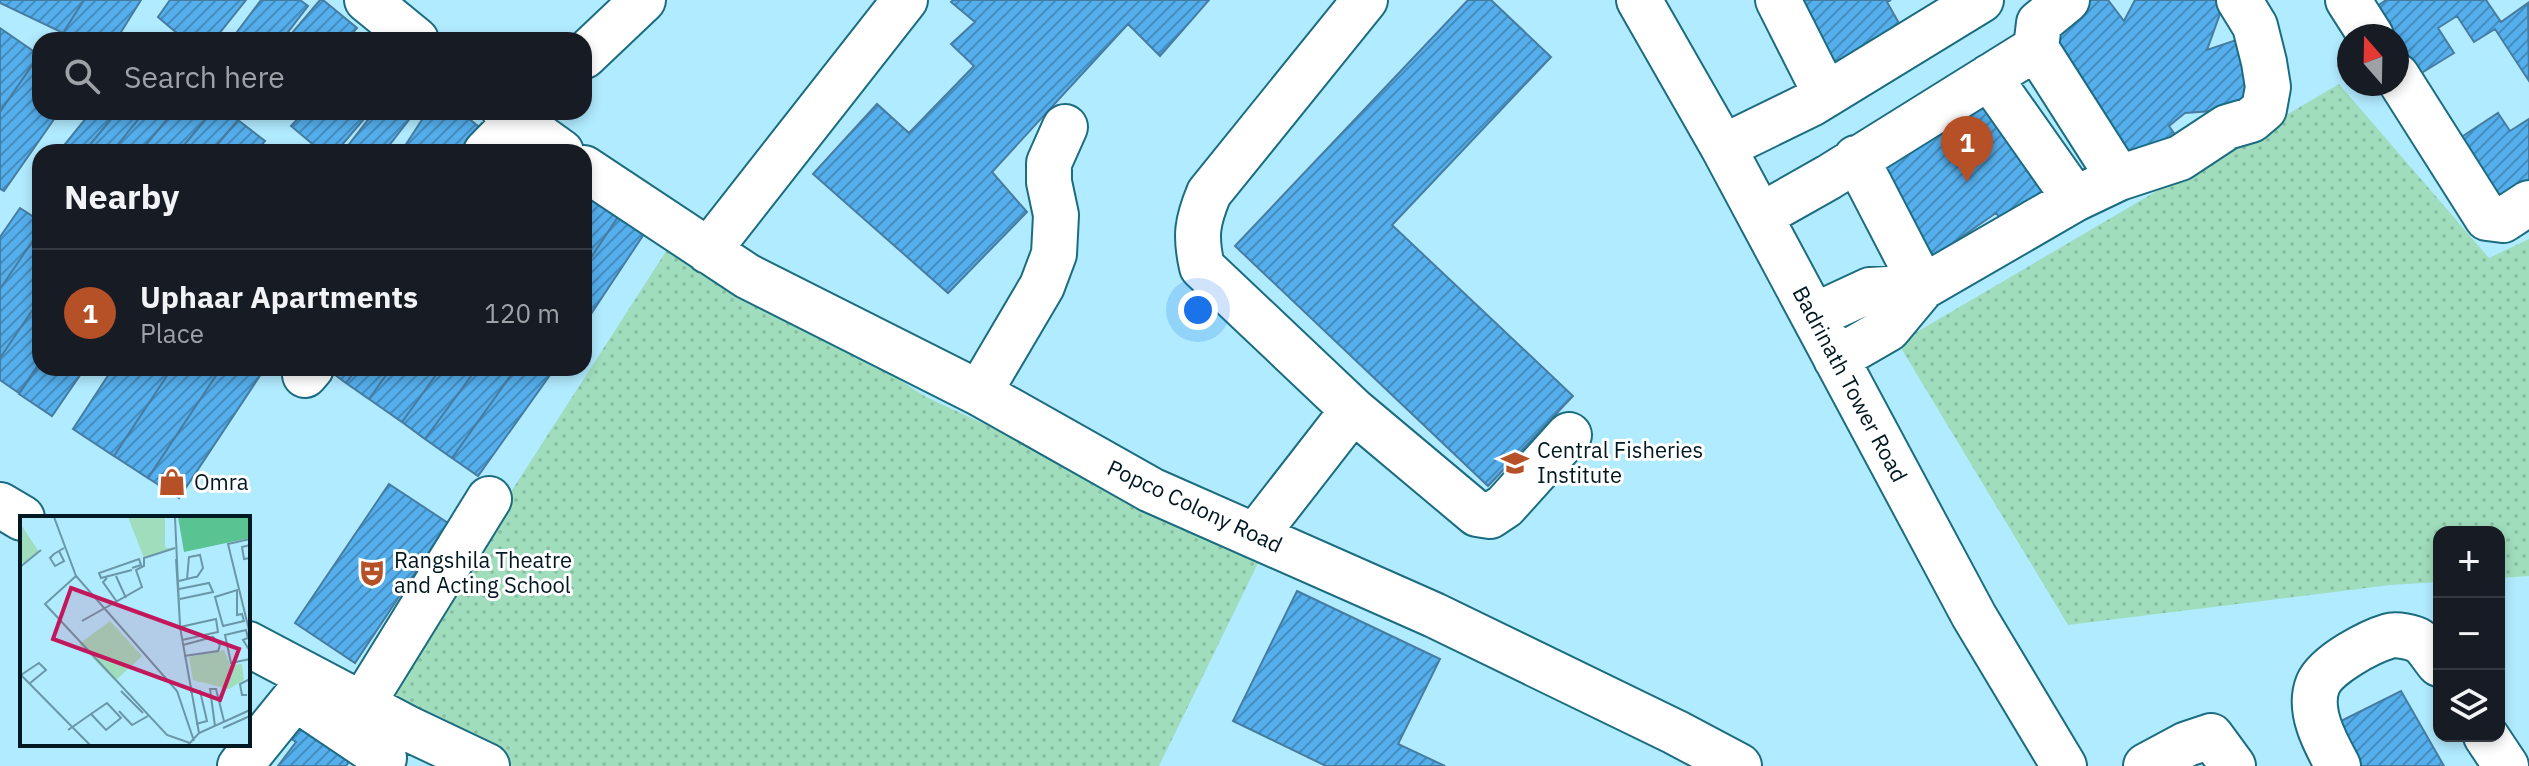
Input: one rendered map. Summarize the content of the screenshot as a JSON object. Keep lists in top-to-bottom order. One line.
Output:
{"streets":{"street":["Badrinath Tower Road","Popco Colony Road"]},"places":{"school or university":["Central Fisheries Institute"],"shop":["Omra"],"theatre":["Rangshila Theatre and Acting School"]},"north":"top","page":{"search":"Search here","pins":"1","heading":"Nearby","list":[{"mark":"1","name":"Uphaar Apartments","note":"Place","value":"120 m"}],"map_buttons":["+","−"]}}
